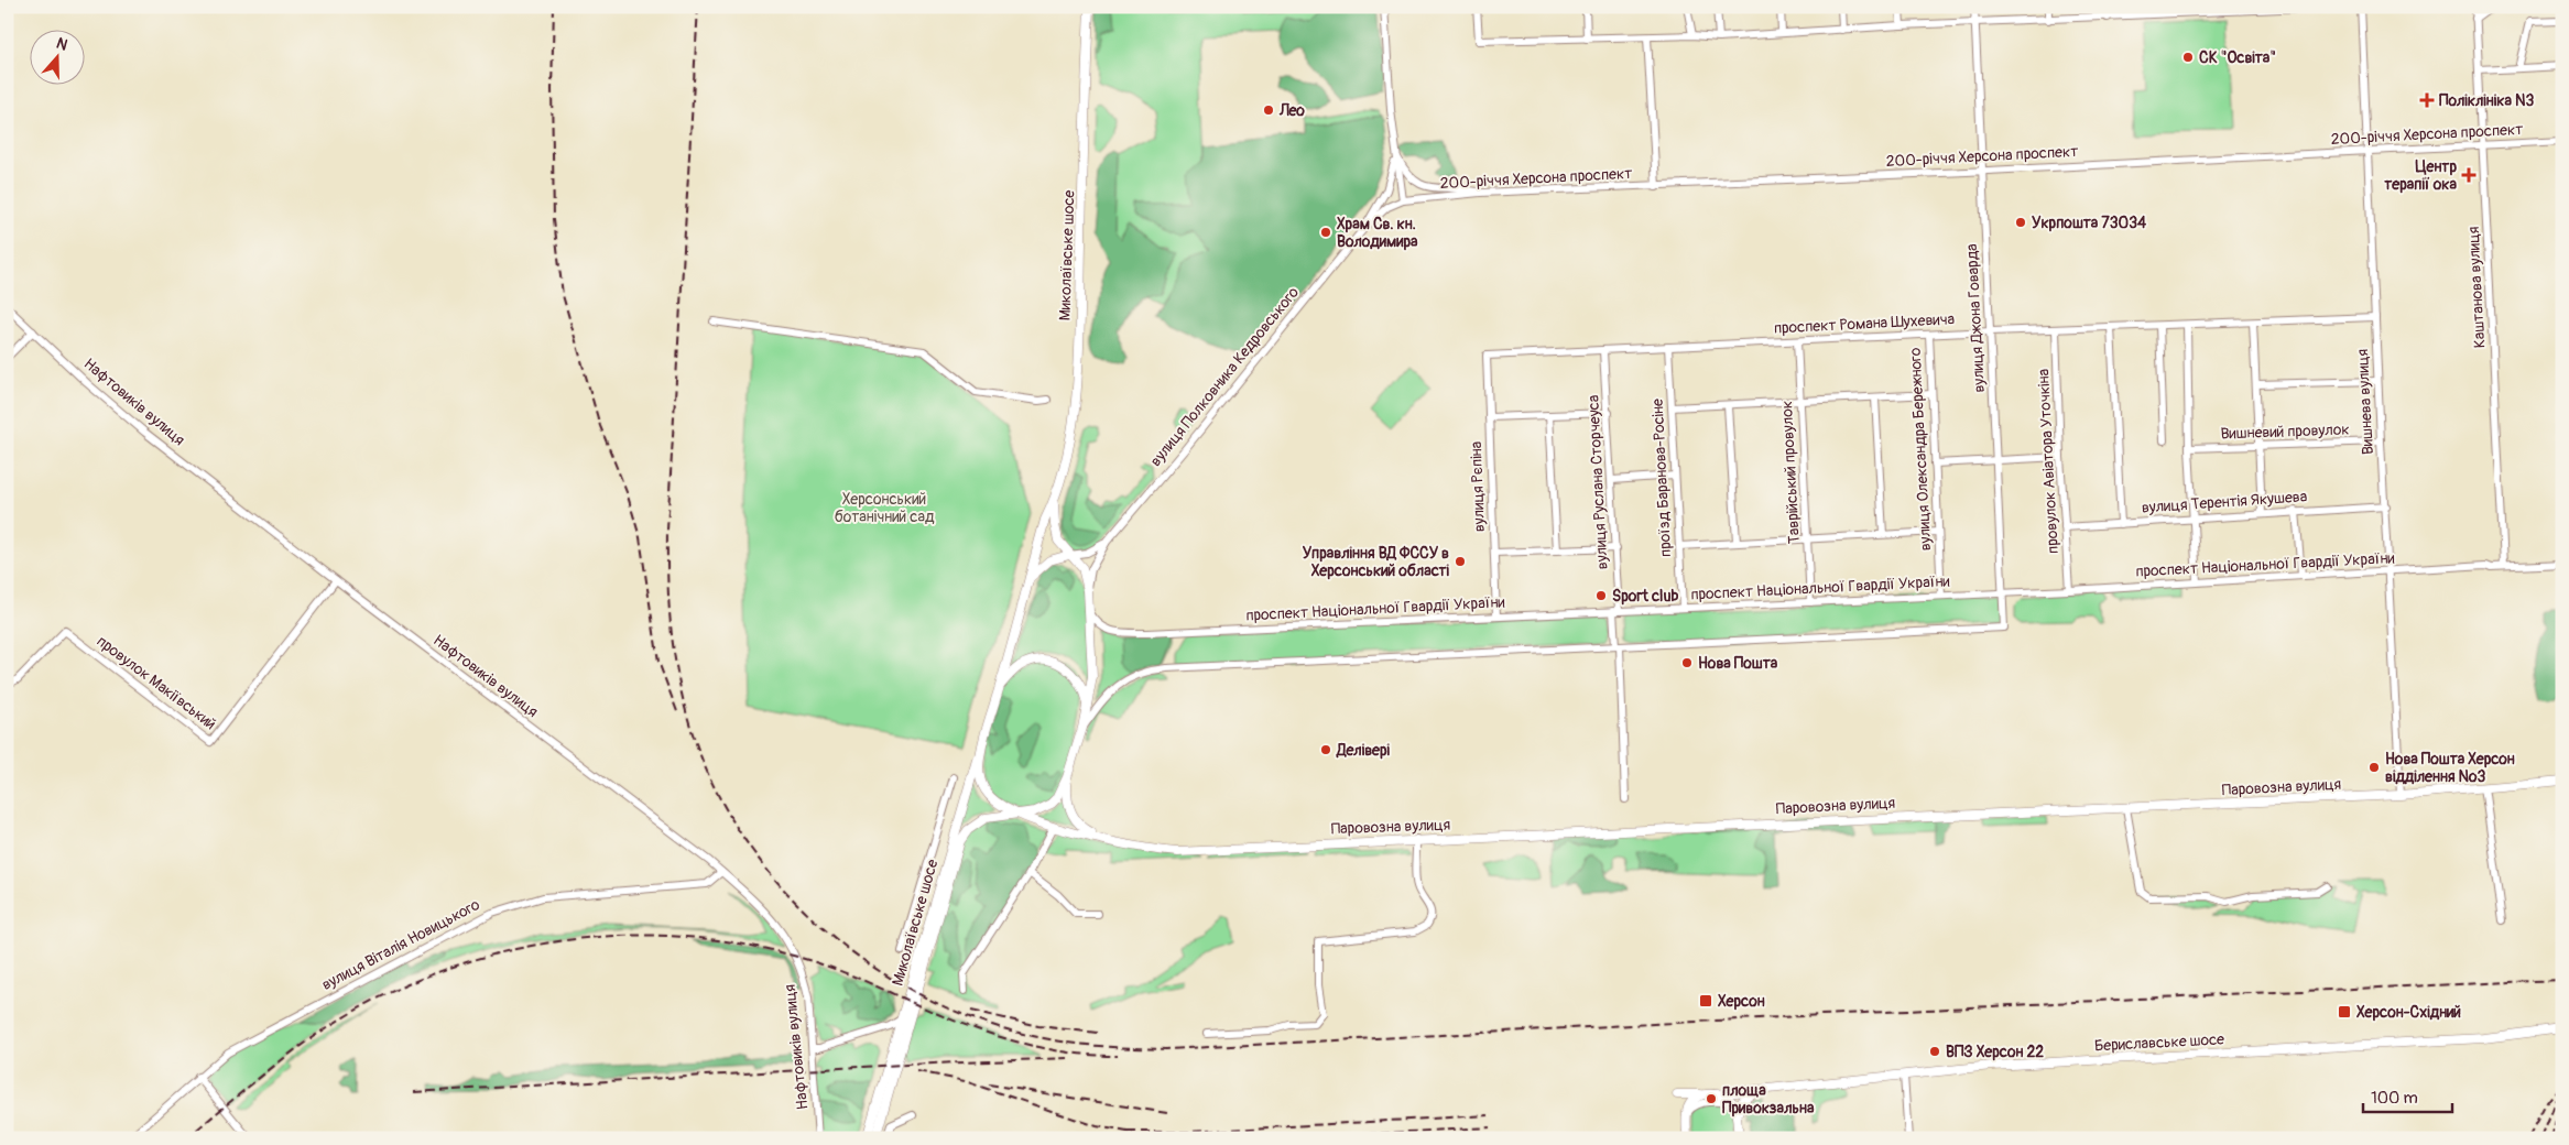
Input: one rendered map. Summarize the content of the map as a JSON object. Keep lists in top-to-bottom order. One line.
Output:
{"streets":{"main road":["Миколаївське шосе","Паровозна вулиця","Бериславське шосе"],"street":["200-річчя Херсона проспект","Каштанова вулиця","вулиця Джона Говарда","проспект Романа Шухевича","вулиця Полковника Кедровського","Нафтовиків вулиця","Вишнева вулиця","Вишневий провулок","вулиця Олександра Бережного","провулок Авіатора Уточкіна","Таврійський провулок","проїзд Баранова-Росіне","вулиця Руслана Сторчеуса","вулиця Рєпіна","вулиця Терентія Якушева","проспект Національної Гвардії України","провулок Макіївський","вулиця Віталія Новицького"]},"crossings":[["200-річчя Херсона проспект","Каштанова вулиця"],["200-річчя Херсона проспект","вулиця Джона Говарда"],["200-річчя Херсона проспект","вулиця Полковника Кедровського"],["200-річчя Херсона проспект","Вишнева вулиця"],["Миколаївське шосе","вулиця Полковника Кедровського"],["Миколаївське шосе","проспект Національної Гвардії України"],["Миколаївське шосе","Паровозна вулиця"],["Каштанова вулиця","проспект Національної Гвардії України"],["вулиця Джона Говарда","проспект Романа Шухевича"],["вулиця Джона Говарда","вулиця Руслана Сторчеуса"],["вулиця Джона Говарда","проспект Національної Гвардії України"],["проспект Романа Шухевича","Вишнева вулиця"],["проспект Романа Шухевича","вулиця Олександра Бережного"],["проспект Романа Шухевича","провулок Авіатора Уточкіна"],["проспект Романа Шухевича","Таврійський провулок"],["проспект Романа Шухевича","проїзд Баранова-Росіне"],["проспект Романа Шухевича","вулиця Руслана Сторчеуса"],["проспект Романа Шухевича","вулиця Рєпіна"],["Нафтовиків вулиця","провулок Макіївський"],["Нафтовиків вулиця","вулиця Віталія Новицького"],["Вишнева вулиця","Вишневий провулок"],["Вишнева вулиця","вулиця Терентія Якушева"],["Вишнева вулиця","проспект Національної Гвардії України"],["Вишнева вулиця","Паровозна вулиця"],["вулиця Олександра Бережного","проспект Національної Гвардії України"],["провулок Авіатора Уточкіна","вулиця Терентія Якушева"],["провулок Авіатора Уточкіна","проспект Національної Гвардії України"],["Таврійський провулок","проспект Національної Гвардії України"],["проїзд Баранова-Росіне","проспект Національної Гвардії України"],["вулиця Руслана Сторчеуса","проспект Національної Гвардії України"],["вулиця Рєпіна","проспект Національної Гвардії України"]],"parks":["Херсонський ботанічний сад"],"places":{"other":["СК \"Освіта\"","Лео","Укрпошта 73034","Храм Св. кн. Володимира","Управління ВД ФССУ в Херсонський області","Sport club","Нова Пошта","Делівері","Нова Пошта Херсон відділення №3","ВПЗ Херсон 22","площа Привокзальна"],"health":["Поліклініка N3","Центр терапії ока"],"transit":["Херсон","Херсон-Східний"]},"scale_bar":"100 m","north":"top"}
